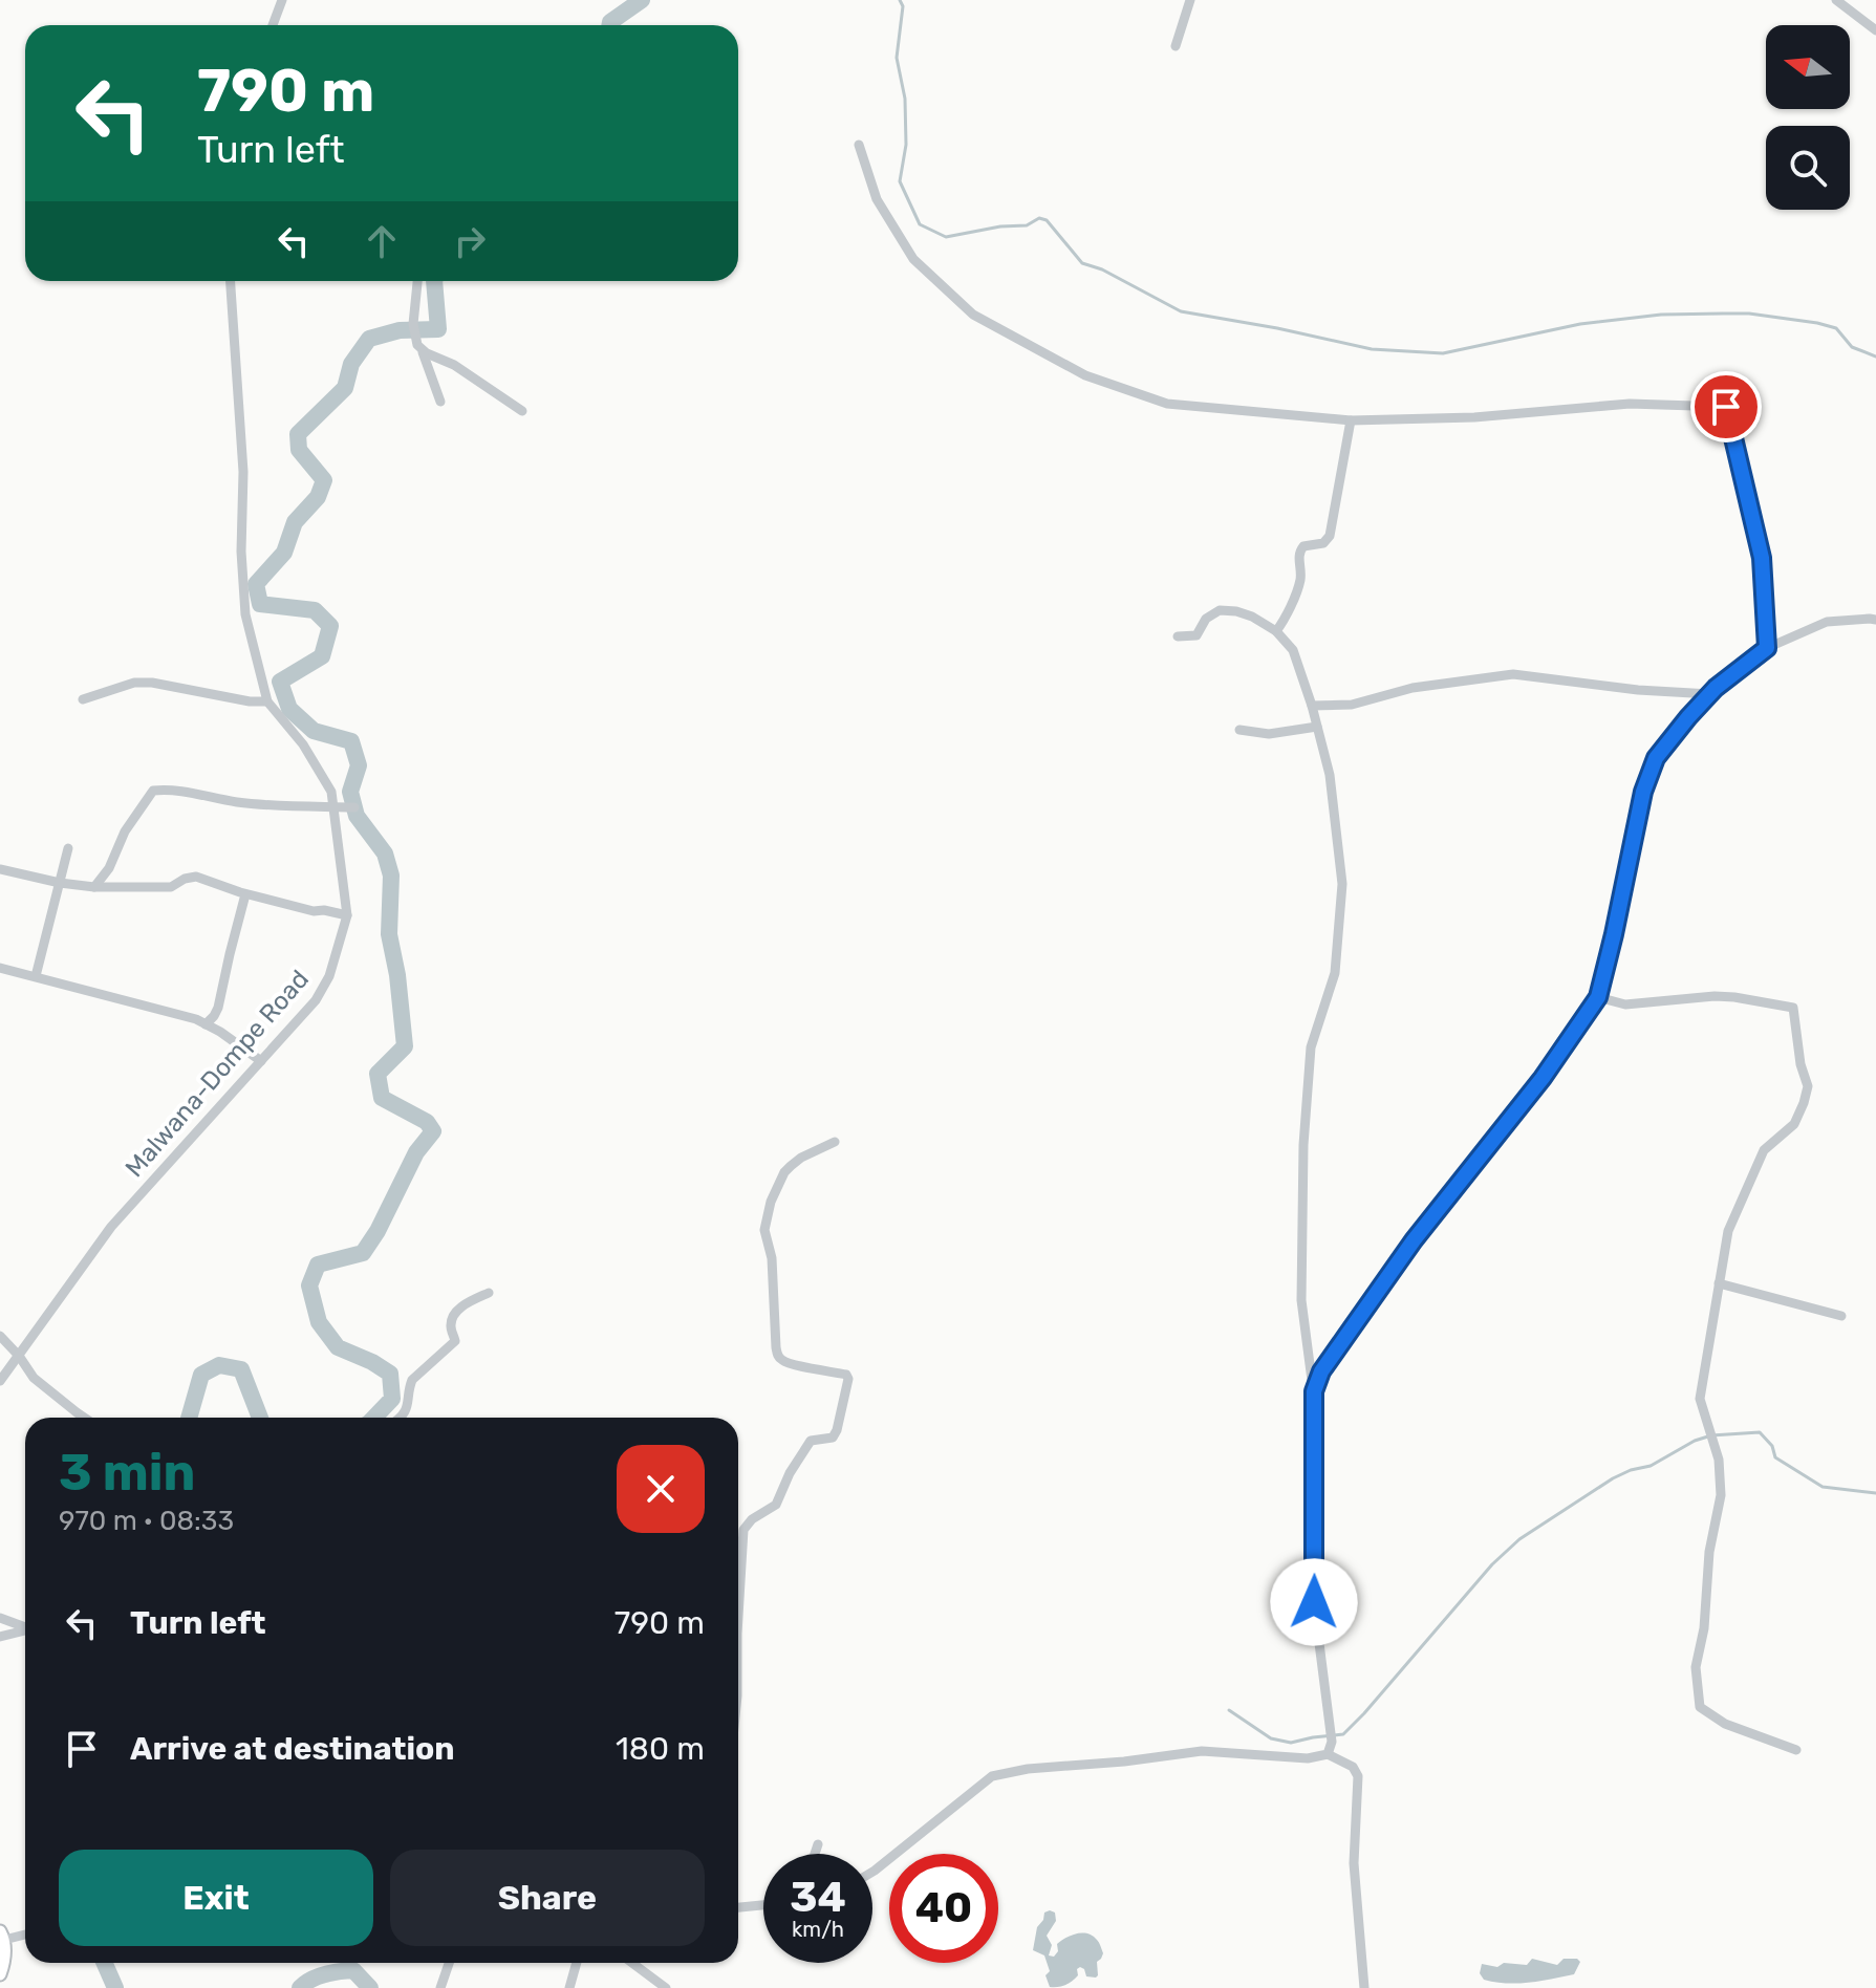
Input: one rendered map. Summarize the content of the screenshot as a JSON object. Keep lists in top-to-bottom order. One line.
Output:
{"streets":{"street":["Malwana-Dompe Road"]},"north":"left","page":{"turn":["790 m","Turn left"],"heading":["3 min","970 m · 08:33"],"list":[{"name":"Turn left","value":"790 m"},{"name":"Arrive at destination","value":"180 m"}],"buttons":["Exit","Share"],"speed":"34 km/h","limit":"40"}}
